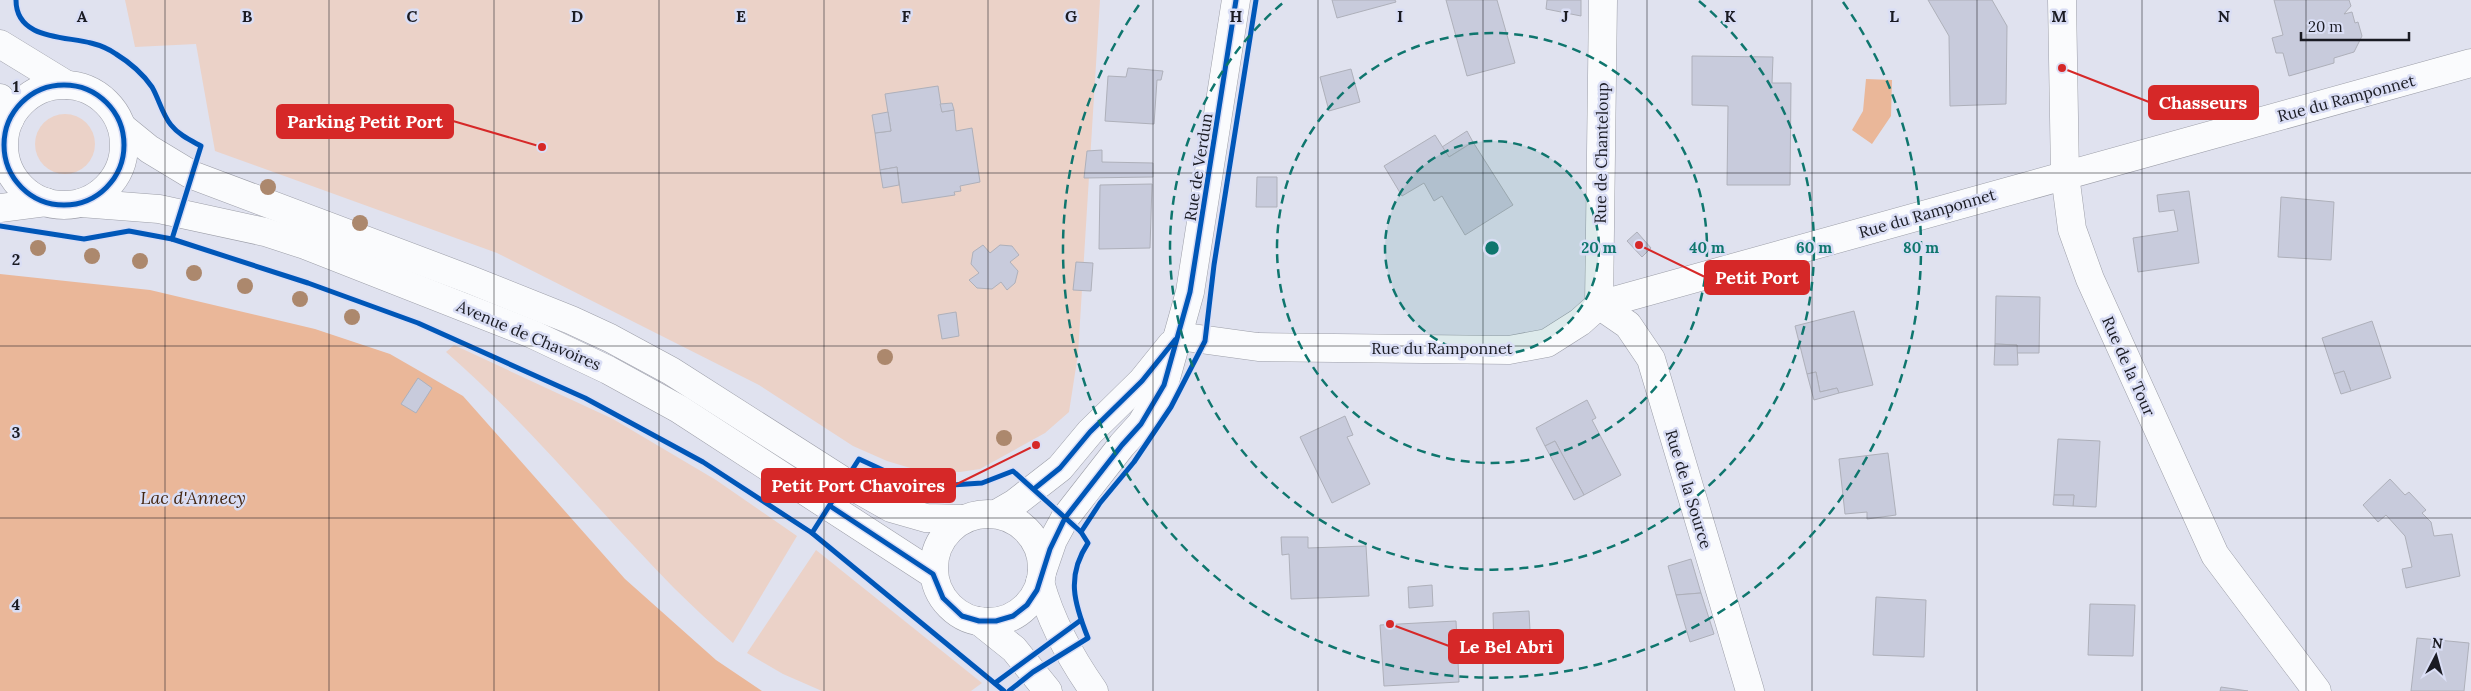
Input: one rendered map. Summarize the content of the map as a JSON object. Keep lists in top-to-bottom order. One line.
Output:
{"streets":{"main road":["Rue du Ramponnet","Rue de Chanteloup","Rue de Verdun","Avenue de Chavoires","Rue de la Tour","Rue de la Source"]},"crossings":[["Rue du Ramponnet","Rue de Chanteloup"],["Rue du Ramponnet","Rue de Verdun"],["Rue du Ramponnet","Rue de la Tour"],["Rue du Ramponnet","Rue de la Source"],["Rue de Chanteloup","Rue de la Source"],["Rue de Verdun","Avenue de Chavoires"]],"water":["Lac d'Annecy"],"places":["Chasseurs","Parking Petit Port","Petit Port","Petit Port Chavoires","Le Bel Abri"],"scale_bar":"20 m","north":"top","grid":{"columns":["A","B","C","D","E","F","G","H","I","J","K","L","M","N"],"rows":["1","2","3","4"]},"rings":["20 m","40 m","60 m","80 m"]}
